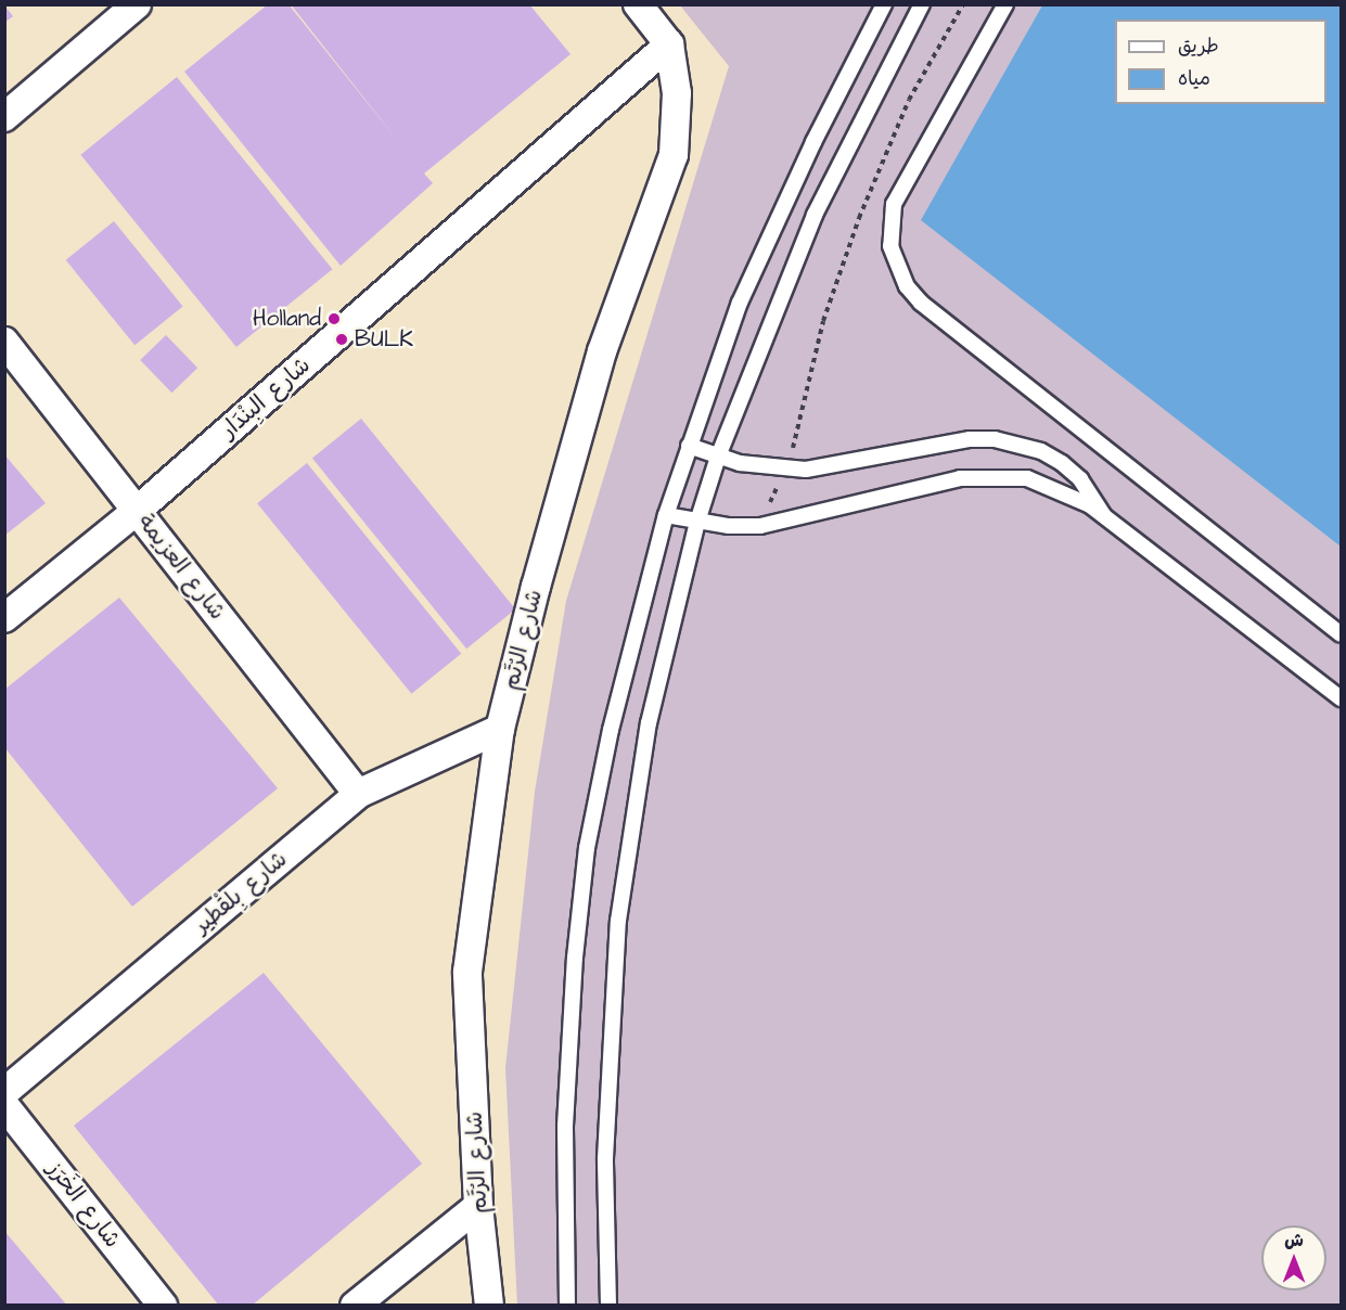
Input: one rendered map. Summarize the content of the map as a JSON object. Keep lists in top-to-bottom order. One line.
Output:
{"streets":{"street":["شارع البِنْدَار","شارع العزيمة","شارع الرُتَم","شارع بِلقْطير","شارع الخَرَز"]},"crossings":[["شارع البِنْدَار","شارع العزيمة"],["شارع البِنْدَار","شارع الرُتَم"],["شارع العزيمة","شارع بِلقْطير"],["شارع الرُتَم","شارع بِلقْطير"]],"places":["Holland","BULK"],"legend":["طريق","مياه"],"north":"top"}
